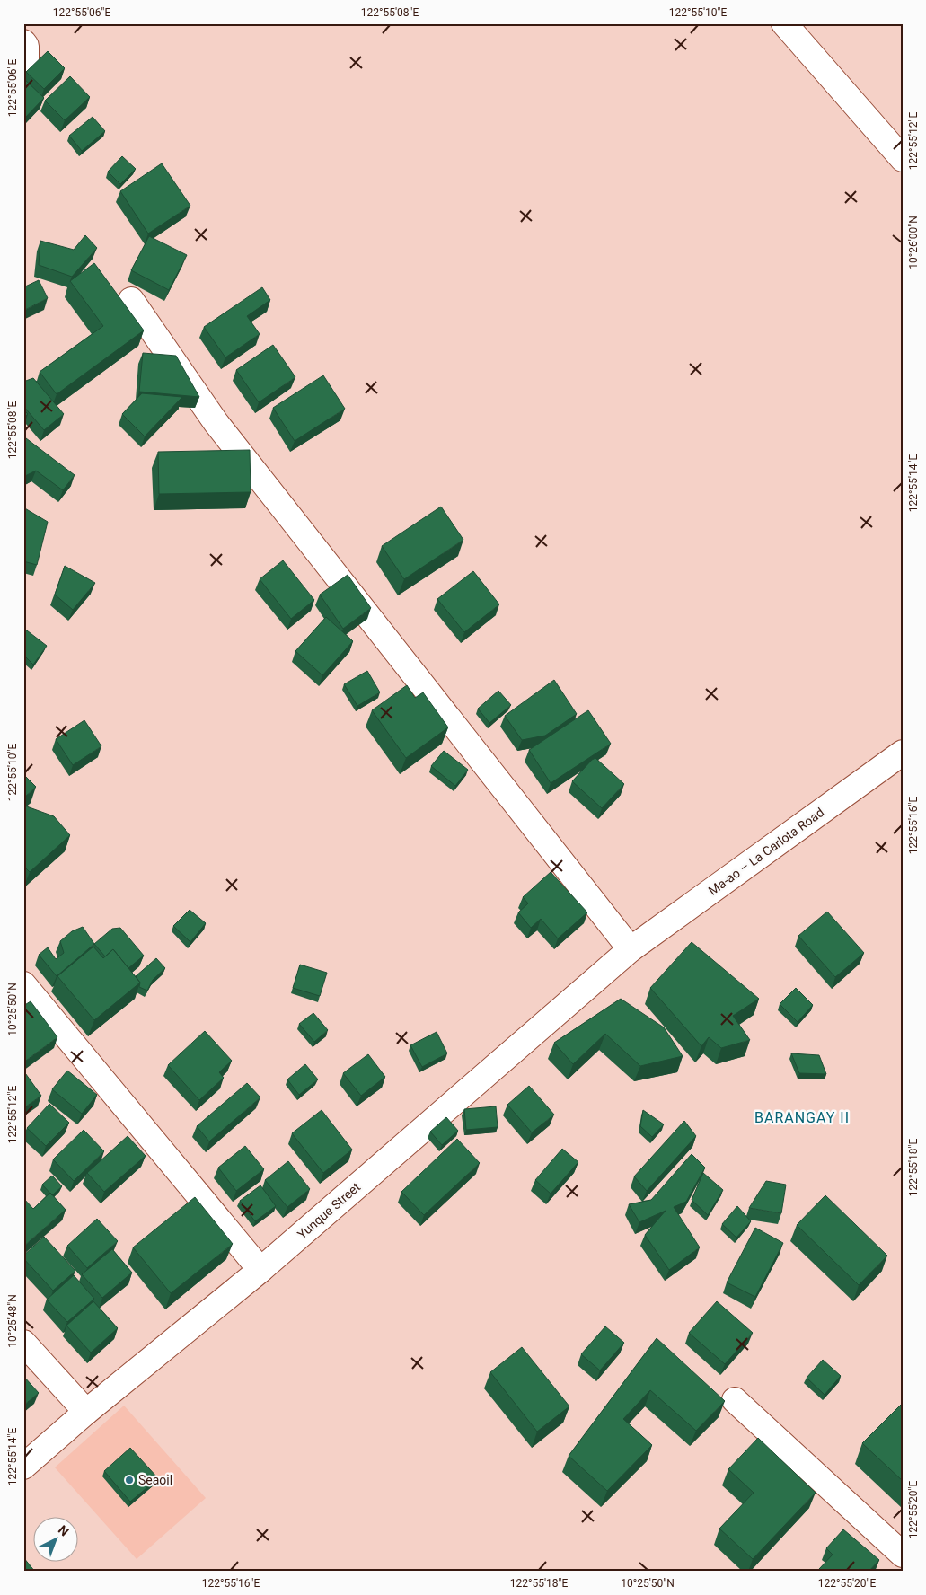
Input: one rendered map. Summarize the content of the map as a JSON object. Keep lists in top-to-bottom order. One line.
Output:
{"streets":{"street":["Ma-ao – La Carlota Road","Yunque Street"]},"crossings":[["Ma-ao – La Carlota Road","Yunque Street"]],"districts":["BARANGAY II"],"places":["Seaoil"],"north":"top right","coordinates":["122°55'06\"E","122°55'08\"E","122°55'10\"E","122°55'12\"E","10°26'00\"N","122°55'14\"E","122°55'16\"E","10°25'50\"N","122°55'18\"E","10°25'48\"N","122°55'20\"E"]}
